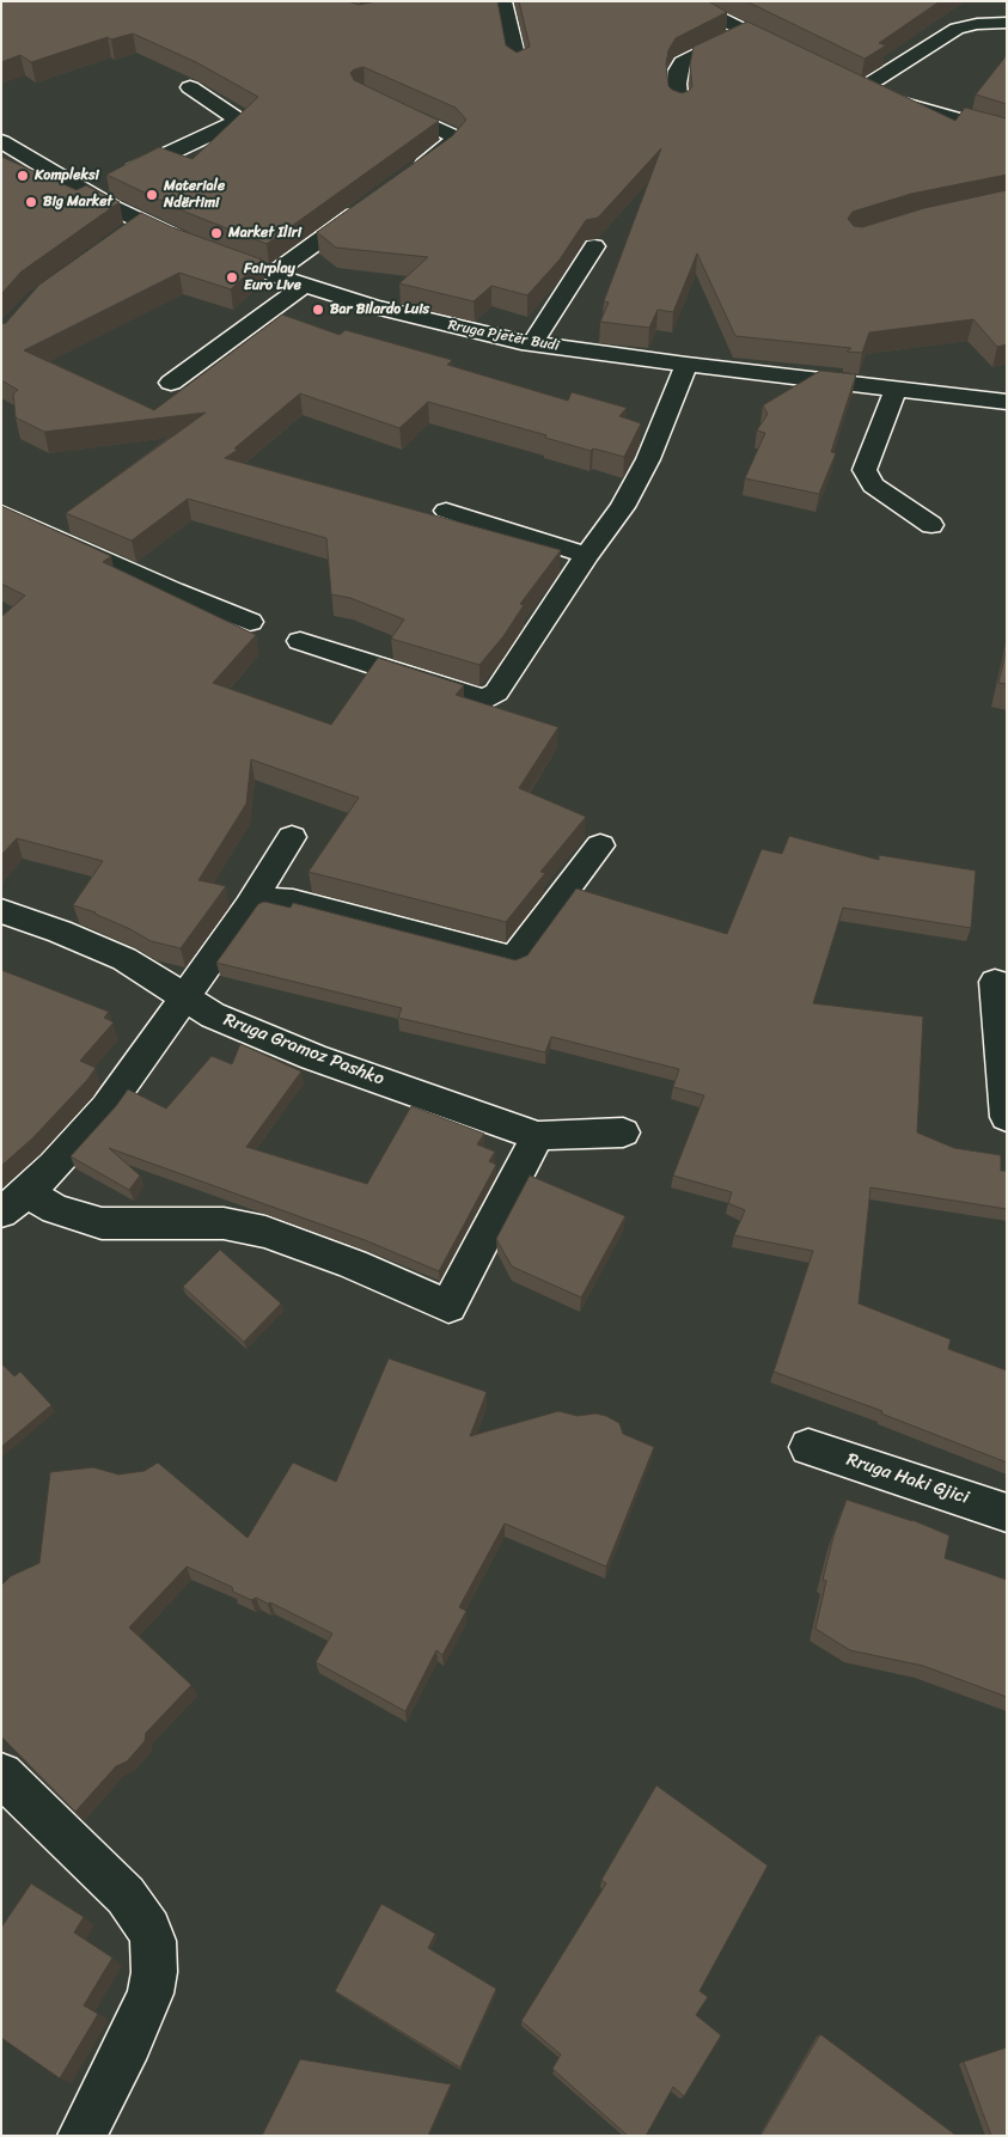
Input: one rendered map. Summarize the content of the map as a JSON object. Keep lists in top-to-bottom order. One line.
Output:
{"streets":{"street":["Rruga Pjetër Budi","Rruga Gramoz Pashko","Rruga Haki Gjici"]},"places":["Kompleksi","Materiale Ndërtimi","Big Market","Market Iliri","Fairplay Euro Live","Bar Bilardo Luis"]}
